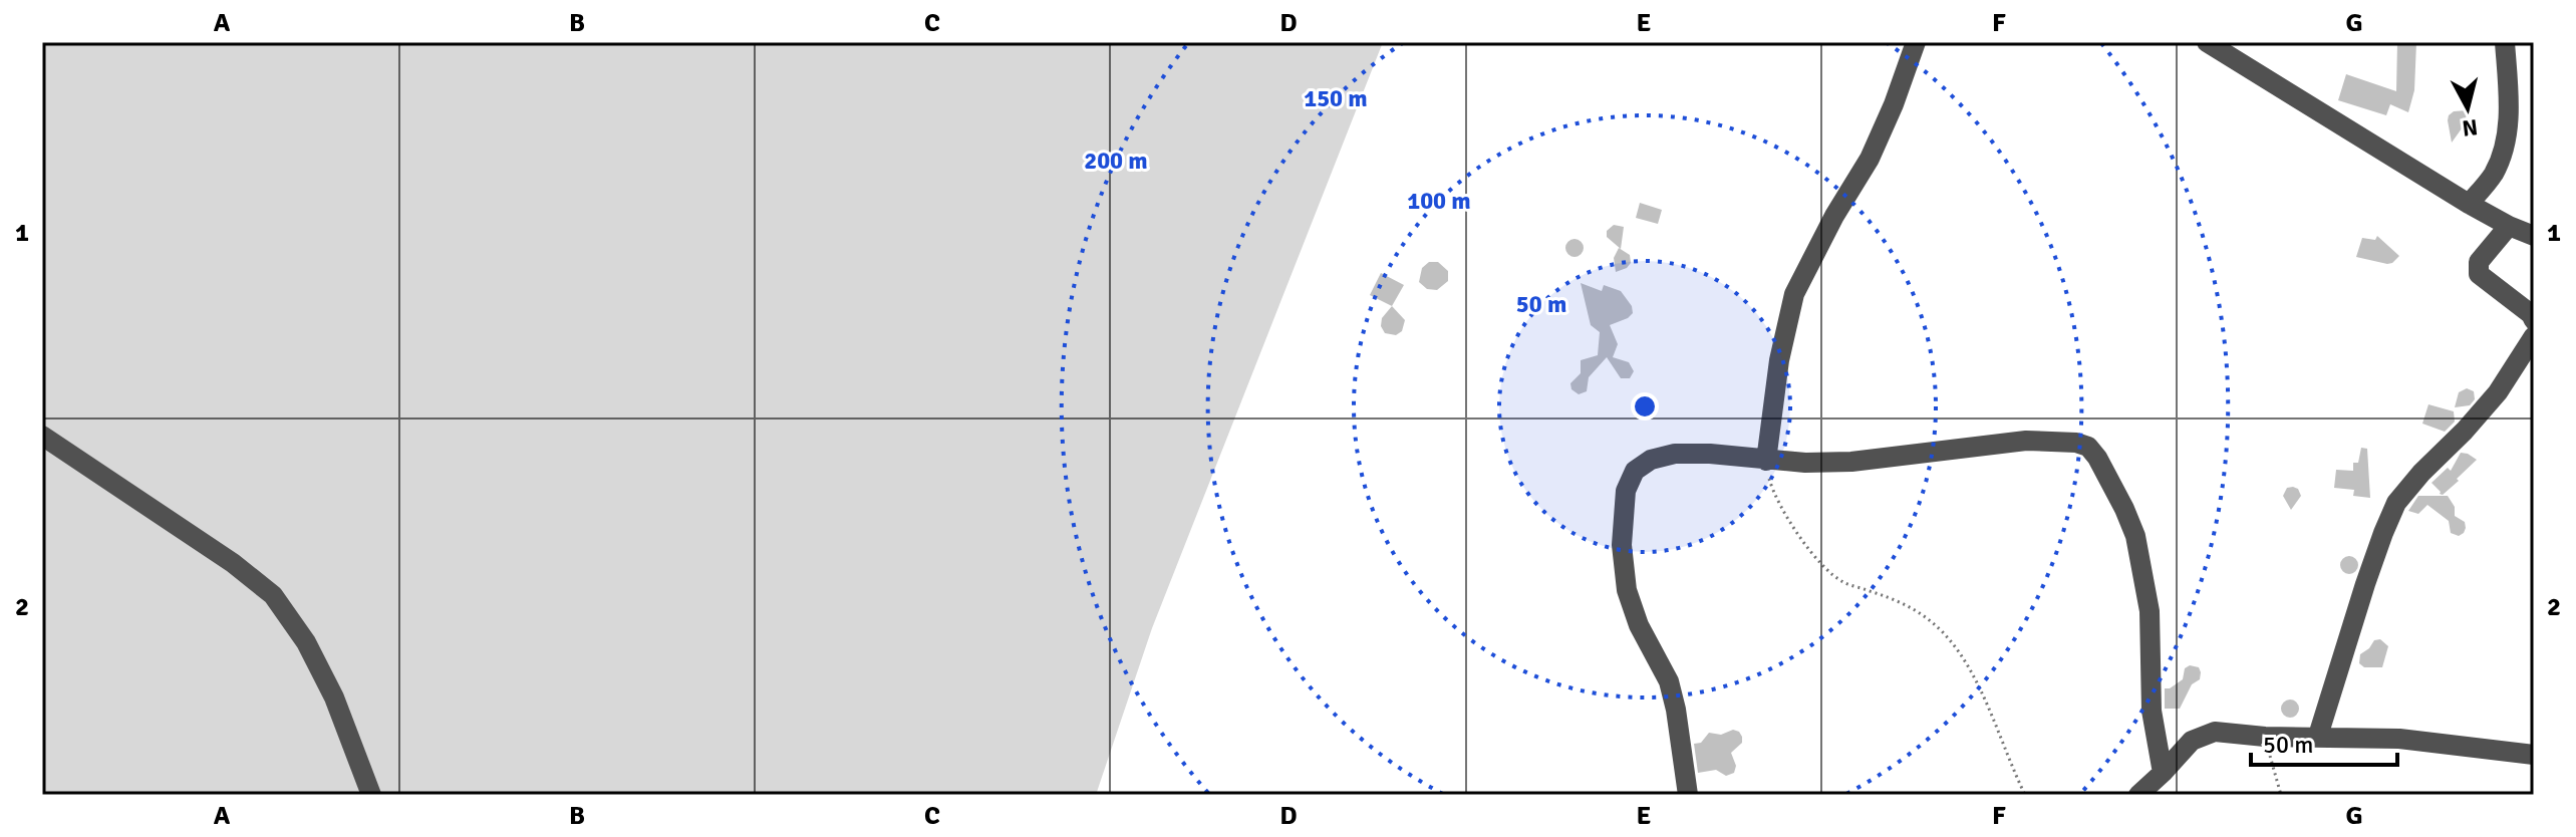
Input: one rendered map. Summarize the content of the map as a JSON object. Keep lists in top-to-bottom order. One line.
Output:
{"scale_bar":"50 m","north":"bottom","grid":{"columns":["A","B","C","D","E","F","G"],"rows":["1","2"]},"rings":["150 m","200 m","100 m","50 m"]}
